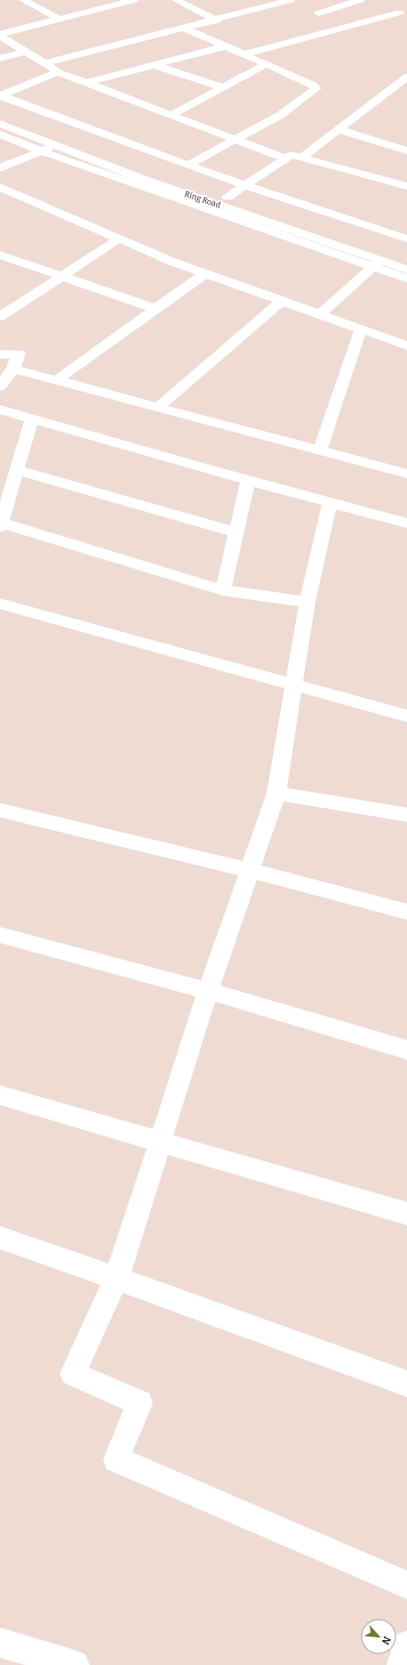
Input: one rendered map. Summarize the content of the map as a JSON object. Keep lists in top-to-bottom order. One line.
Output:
{"streets":{"main road":["Ring Road"]},"north":"bottom right"}
